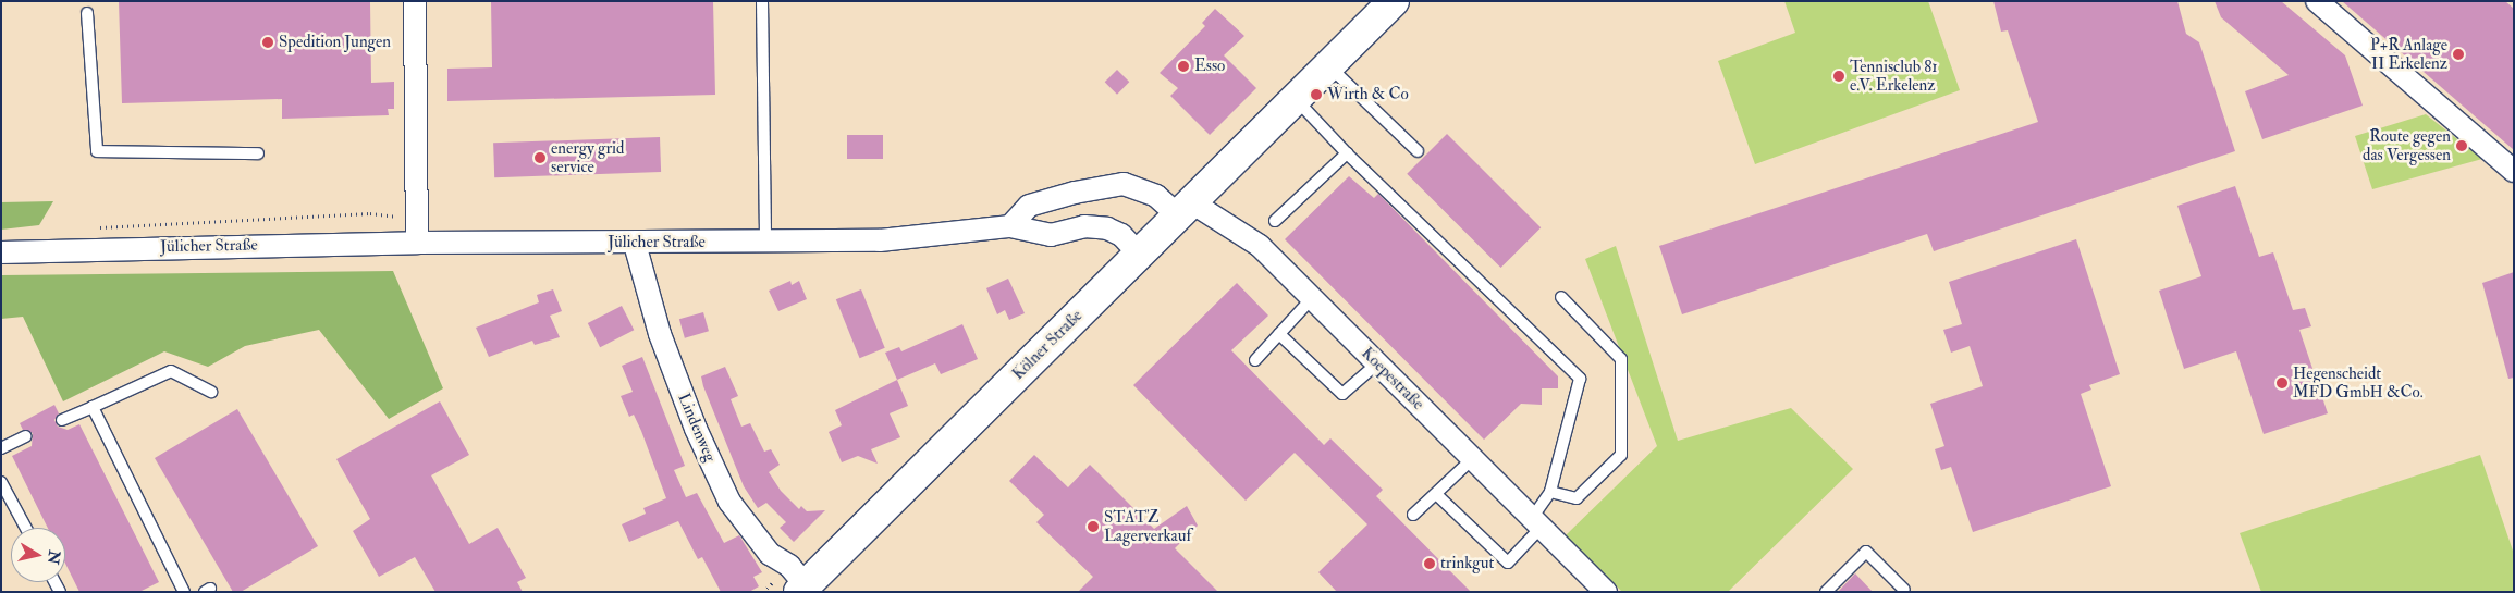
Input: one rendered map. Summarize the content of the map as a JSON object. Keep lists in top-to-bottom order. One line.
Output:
{"streets":{"main road":["Kölner Straße"],"street":["Jülicher Straße","Koepestraße","Lindenweg"]},"crossings":[["Jülicher Straße","Kölner Straße"],["Jülicher Straße","Lindenweg"],["Kölner Straße","Koepestraße"],["Kölner Straße","Lindenweg"]],"places":["Spedition Jungen","P+R Anlage II Erkelenz","Esso","Tennisclub 81 e.V. Erkelenz","Wirth & Co","Route gegen das Vergessen","energy grid service","Hegenscheidt MFD GmbH &Co.","STATZ Lagerverkauf","trinkgut"],"north":"right"}
